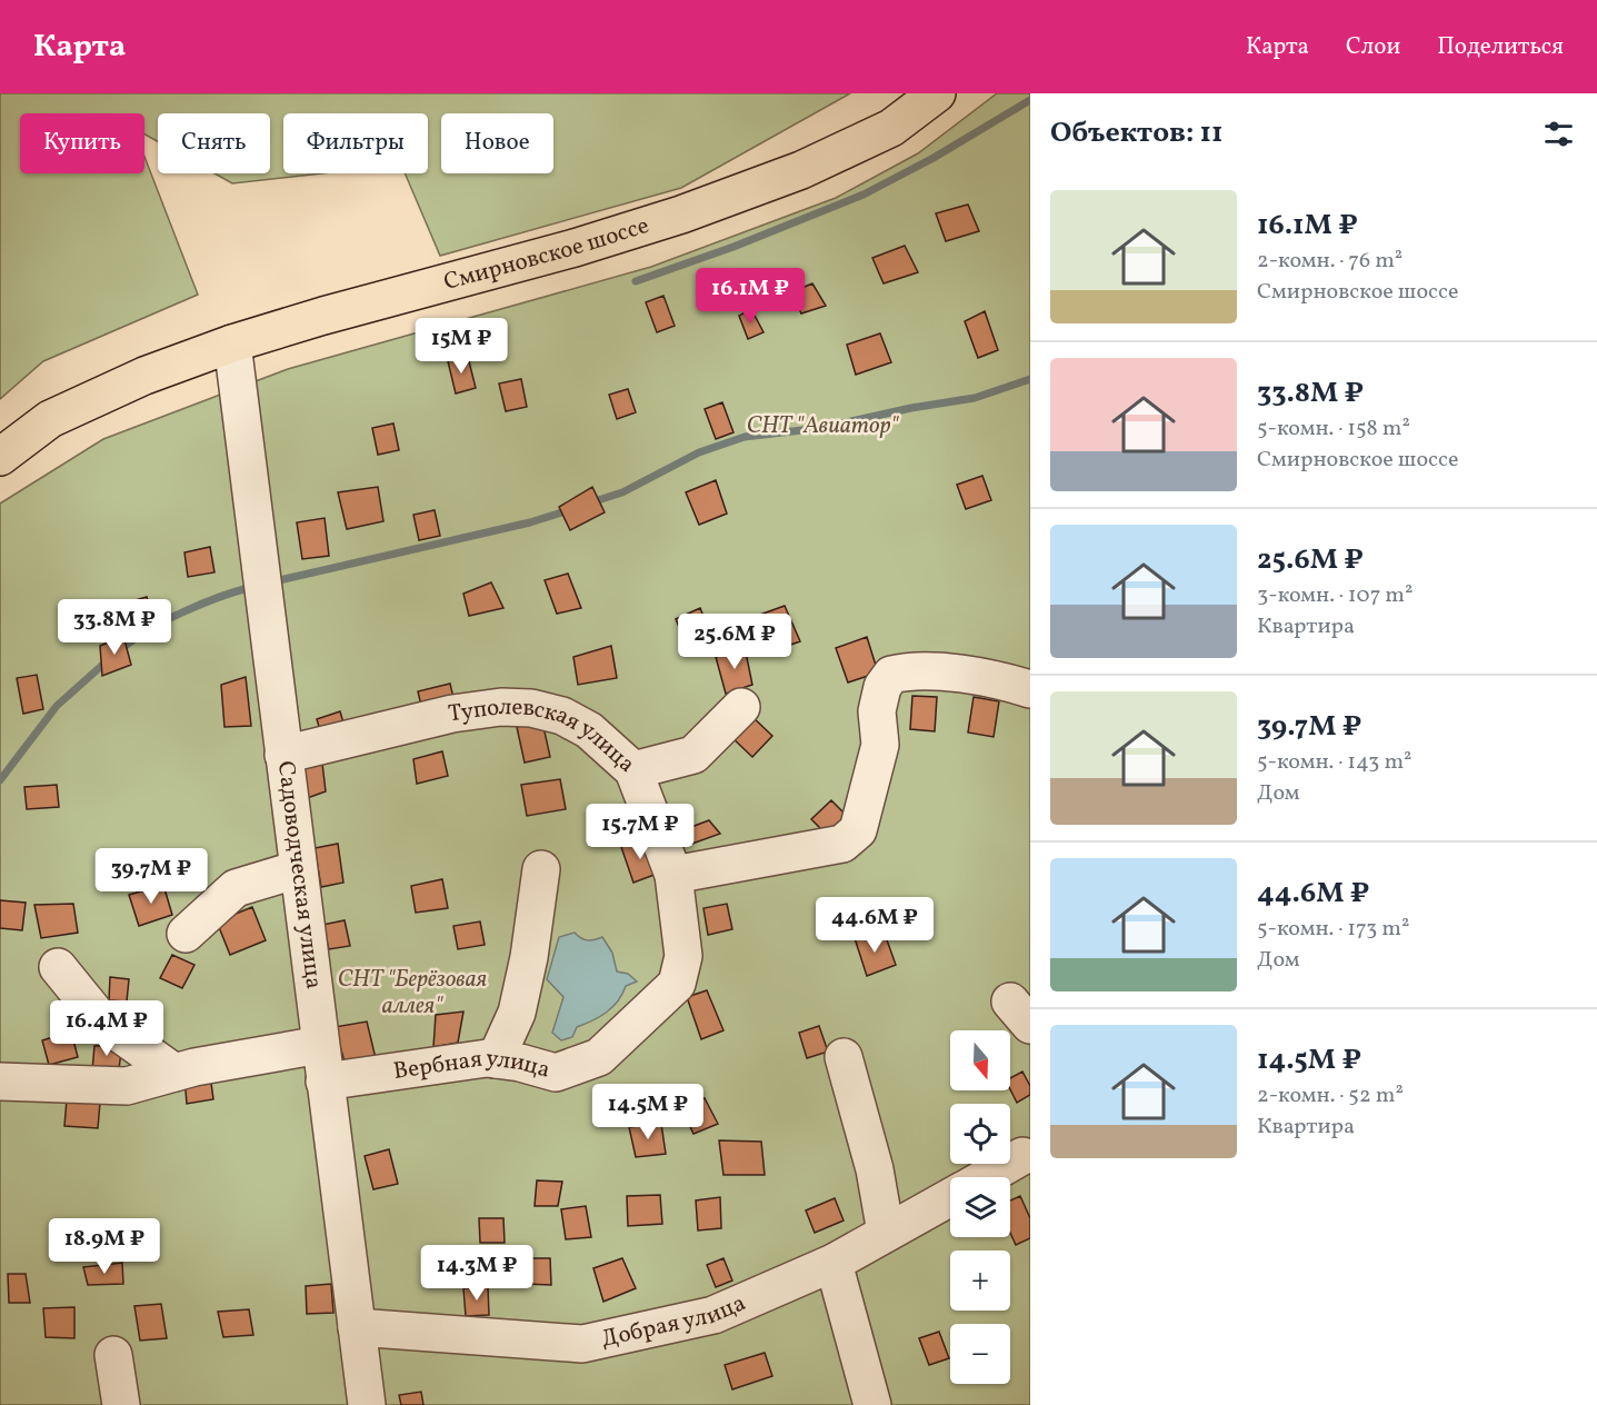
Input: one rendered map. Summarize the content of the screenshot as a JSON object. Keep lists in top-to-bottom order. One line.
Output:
{"streets":{"main road":["Смирновское шоссе"],"lane":["Туполевская улица","Садоводческая улица","Вербная улица","Добрая улица"]},"crossings":[["Смирновское шоссе","Садоводческая улица"],["Туполевская улица","Садоводческая улица"],["Туполевская улица","Вербная улица"],["Садоводческая улица","Вербная улица"],["Садоводческая улица","Добрая улица"]],"parks":["СНТ \"Авиатор\"","СНТ \"Берёзовая аллея\""],"north":"bottom","page":{"header":"Карта","nav":["Карта","Слои","Поделиться"],"heading":"Объектов: 11","chip":["Купить","Снять","Фильтры","Новое"],"list":[{"name":"16.1M ₽","note":"2-комн. · 76 m² · Смирновское шоссе"},{"name":"33.8M ₽","note":"5-комн. · 158 m² · Смирновское шоссе"},{"name":"25.6M ₽","note":"3-комн. · 107 m² · Квартира"},{"name":"39.7M ₽","note":"5-комн. · 143 m² · Дом"},{"name":"44.6M ₽","note":"5-комн. · 173 m² · Дом"},{"name":"14.5M ₽","note":"2-комн. · 52 m² · Квартира"}],"price":["16.1M ₽","15M ₽","33.8M ₽","25.6M ₽","15.7M ₽","39.7M ₽","44.6M ₽","16.4M ₽","14.5M ₽","18.9M ₽","14.3M ₽"],"map_buttons":["+","−"]}}
